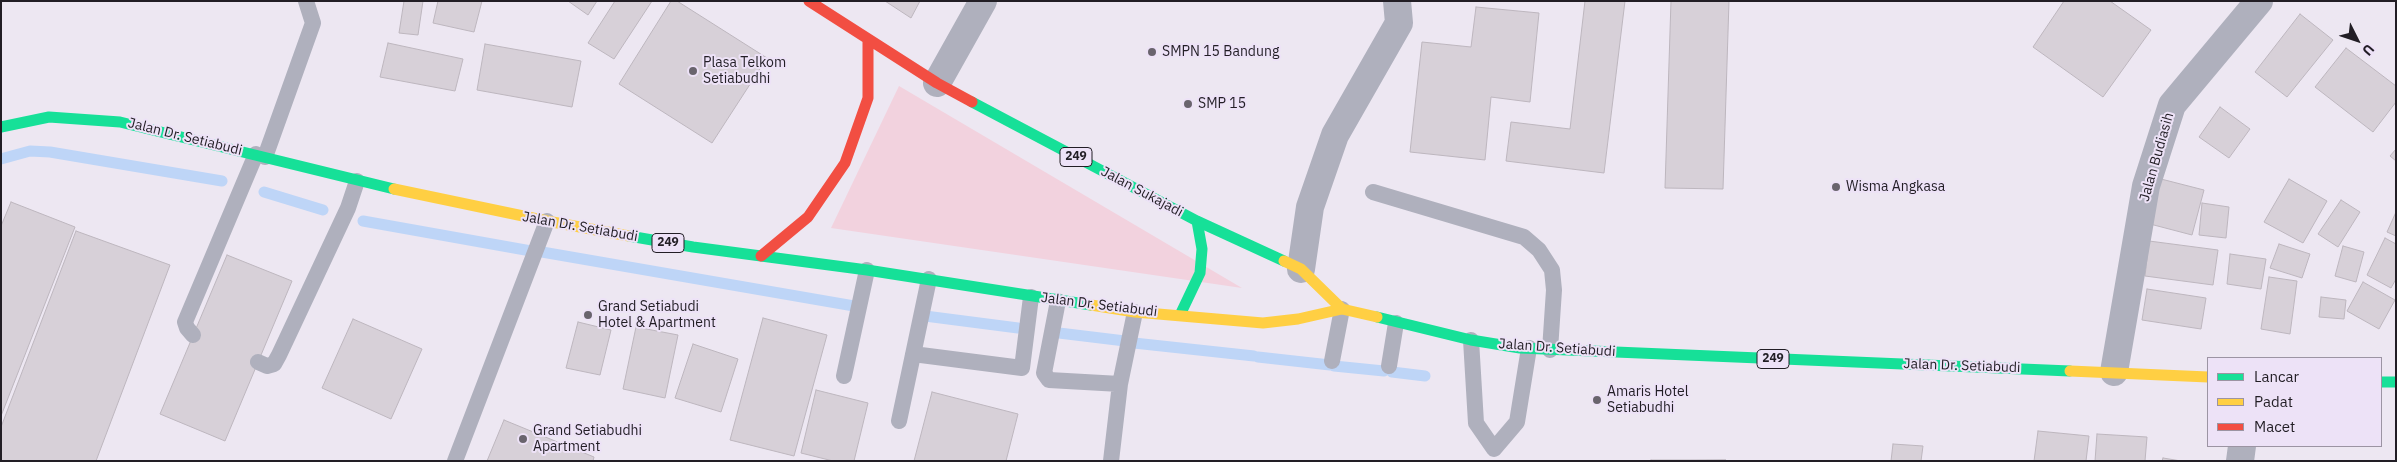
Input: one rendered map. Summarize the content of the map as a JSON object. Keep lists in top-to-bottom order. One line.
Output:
{"streets":{"main road":["Jalan Dr. Setiabudi","249","Jalan Sukajadi"],"street":["Jalan Budiasih"]},"crossings":[["Jalan Dr. Setiabudi","Jalan Budiasih"],["Jalan Dr. Setiabudi","Jalan Sukajadi"]],"places":["SMPN 15 Bandung","Plasa Telkom Setiabudhi","SMP 15","Wisma Angkasa","Grand Setiabudi Hotel & Apartment","Amaris Hotel Setiabudhi","Grand Setiabudhi Apartment"],"legend":["Lancar","Padat","Macet"],"north":"bottom right"}
